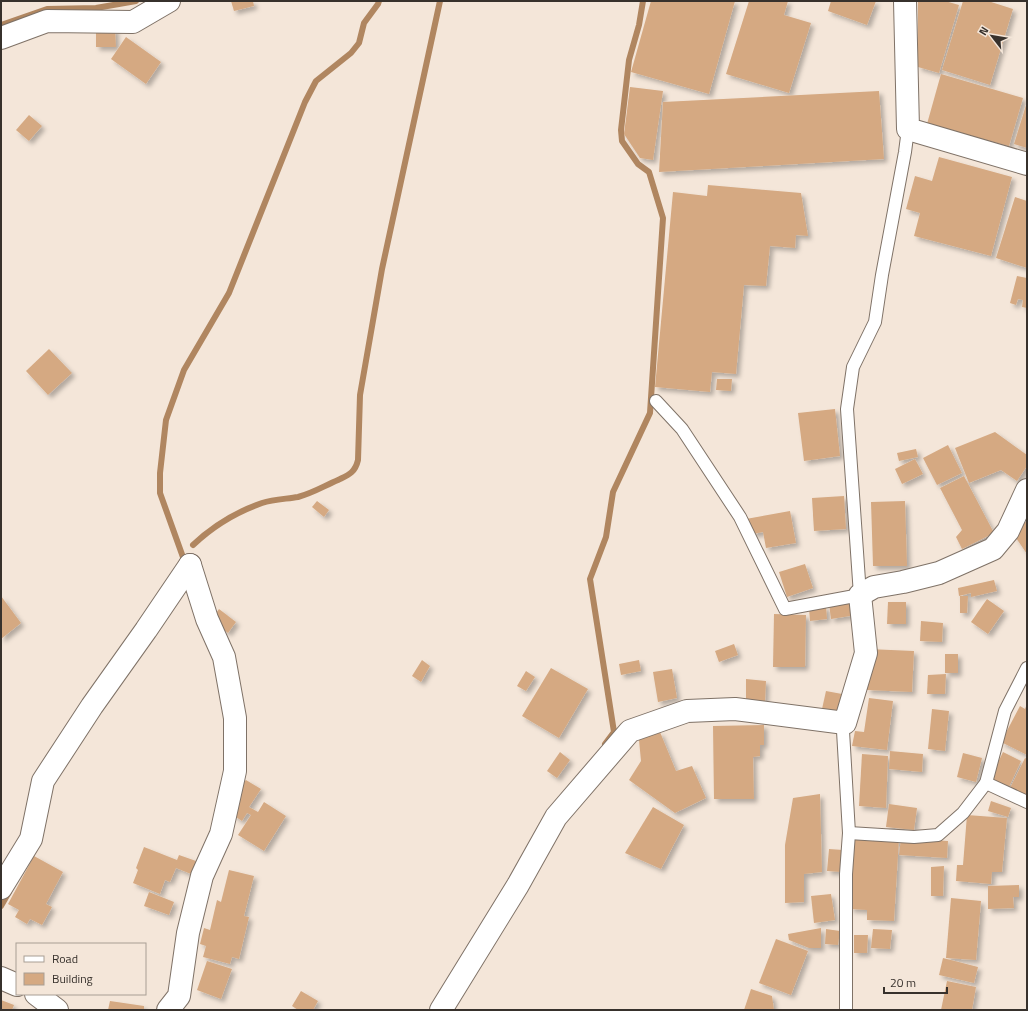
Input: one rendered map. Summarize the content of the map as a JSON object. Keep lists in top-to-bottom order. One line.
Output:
{"legend":["Road","Building"],"scale_bar":"20 m","north":"top left"}
